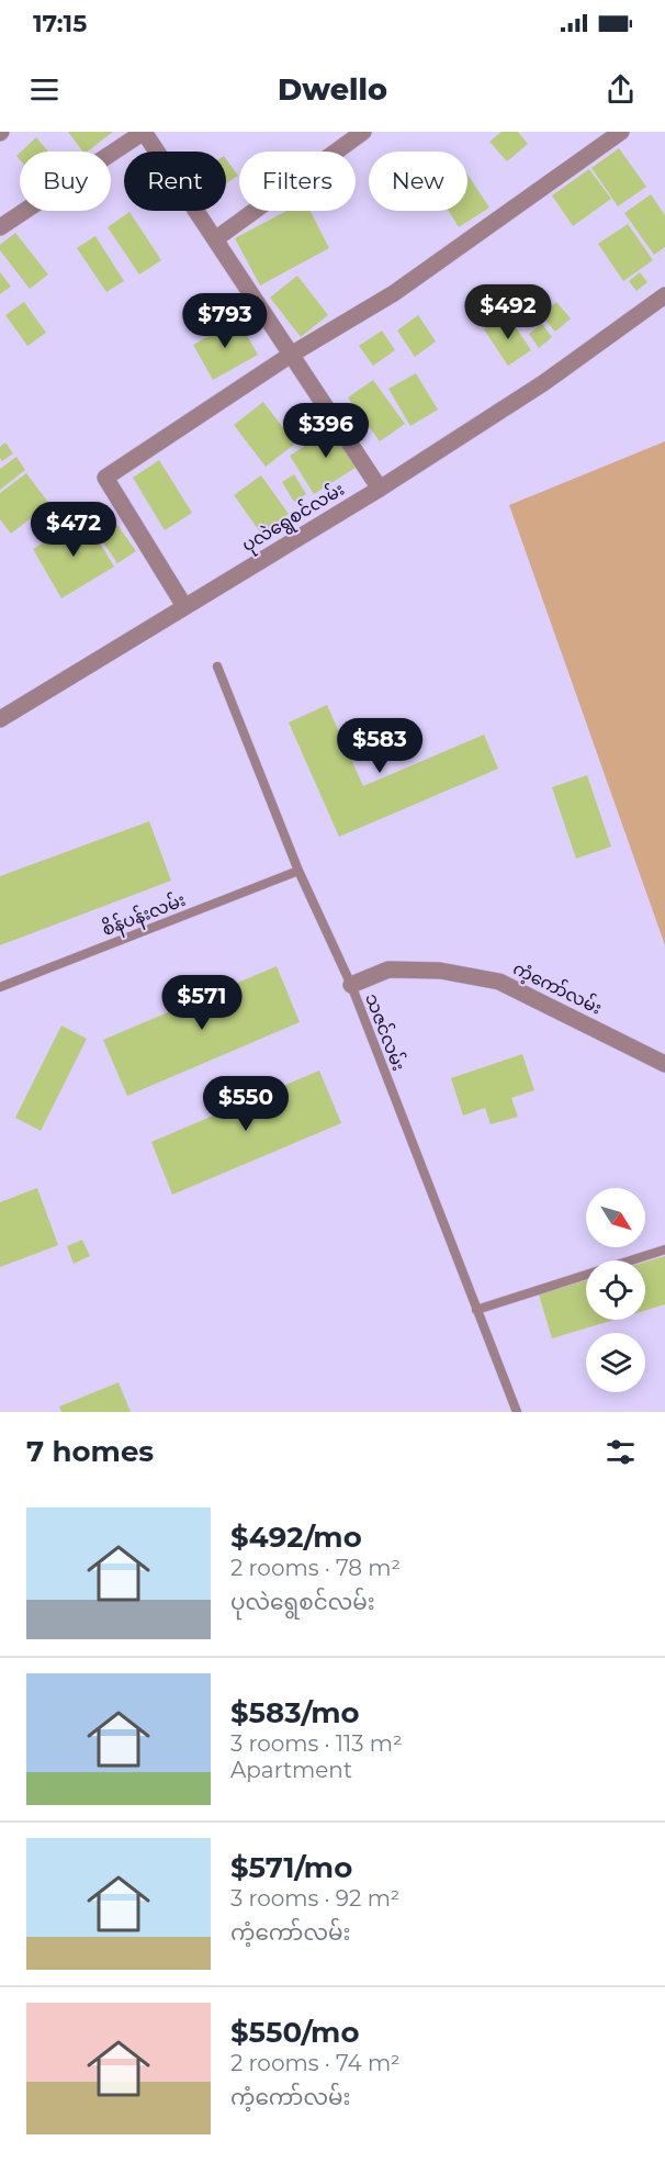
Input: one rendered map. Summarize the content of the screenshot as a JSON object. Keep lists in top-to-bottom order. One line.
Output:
{"streets":{"street":["ပုလဲရွေစင်လမ်း","ကံ့ကော်လမ်း"],"lane":["စိန်ပန်းလမ်း","သဇင်လမ်း"]},"crossings":[["စိန်ပန်းလမ်း","သဇင်လမ်း"],["ကံ့ကော်လမ်း","သဇင်လမ်း"]],"north":"bottom right","page":{"status":"17:15","header":"Dwello","chip":["Buy","Rent","Filters","New"],"price":["$492","$793","$396","$472","$583","$571","$550"],"heading":"7 homes","list":[{"name":"$492/mo","note":"2 rooms · 78 m² · ပုလဲရွေစင်လမ်း"},{"name":"$583/mo","note":"3 rooms · 113 m² · Apartment"},{"name":"$571/mo","note":"3 rooms · 92 m² · ကံ့ကော်လမ်း"},{"name":"$550/mo","note":"2 rooms · 74 m² · ကံ့ကော်လမ်း"}]}}
